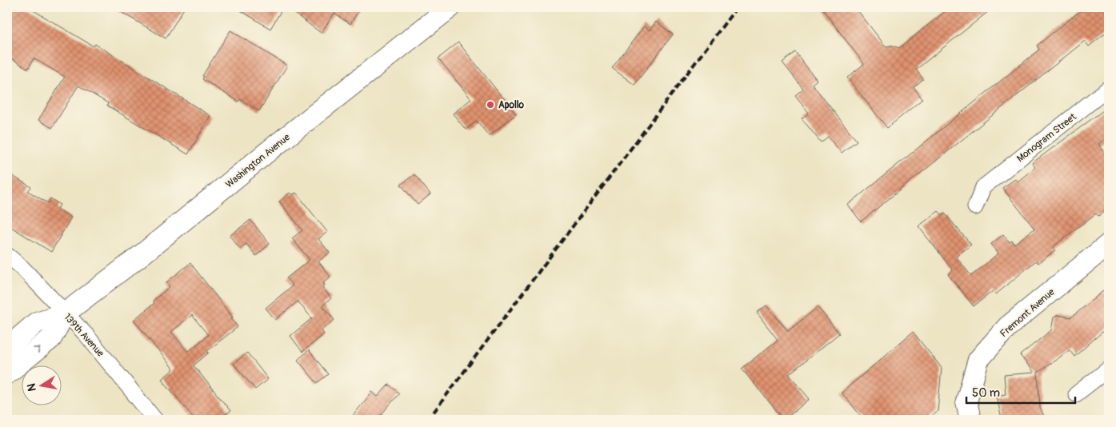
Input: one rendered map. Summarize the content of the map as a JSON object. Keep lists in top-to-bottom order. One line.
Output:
{"streets":{"main road":["Washington Avenue","Fremont Avenue"],"street":["Monogram Street","139th Avenue"]},"crossings":[["Washington Avenue","139th Avenue"]],"places":["Apollo"],"scale_bar":"50 m","north":"left"}
